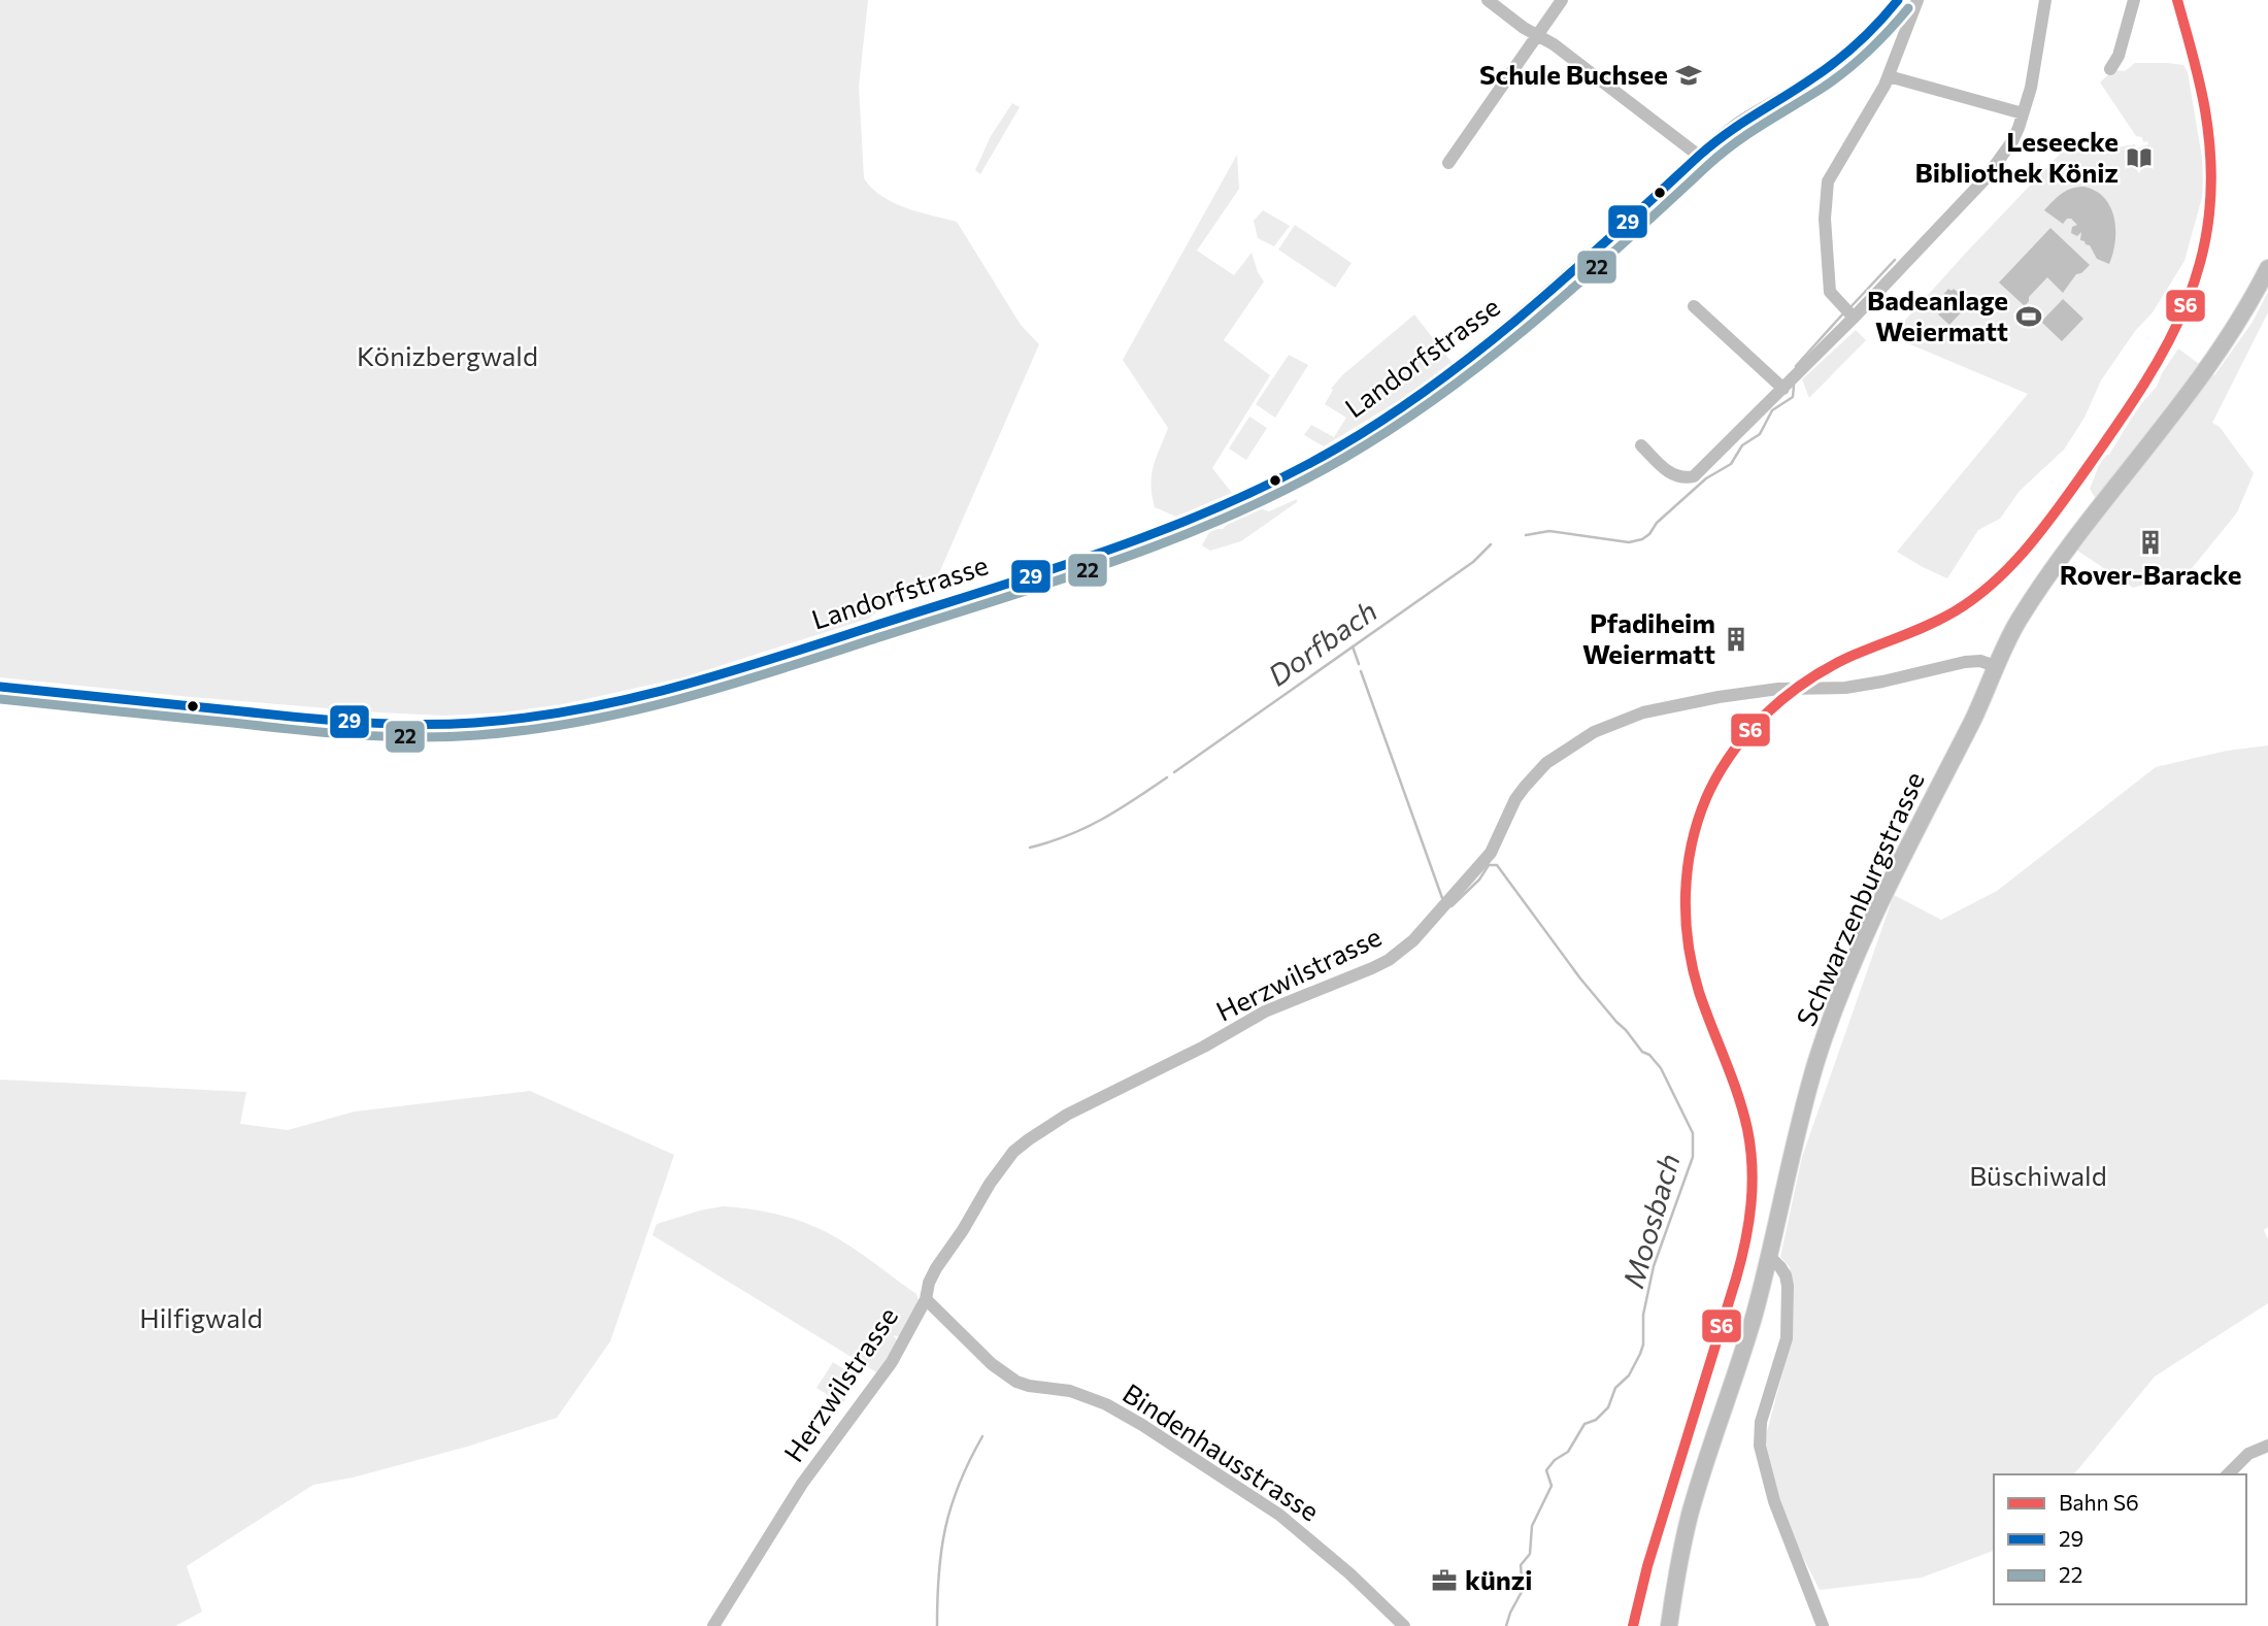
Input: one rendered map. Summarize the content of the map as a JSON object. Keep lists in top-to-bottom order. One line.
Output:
{"streets":{"main road":["Schwarzenburgstrasse"],"street":["Landorfstrasse","Herzwilstrasse","Bindenhausstrasse"]},"crossings":[["Schwarzenburgstrasse","Herzwilstrasse"],["Herzwilstrasse","Bindenhausstrasse"]],"water":["Dorfbach","Moosbach"],"parks":["Könizbergwald","Büschiwald","Hilfigwald"],"places":{"school or university":["Schule Buchsee"],"library":["Leseecke Bibliothek Köniz"],"sports":["Badeanlage Weiermatt"],"building":["Rover-Baracke","Pfadiheim Weiermatt"],"office":["künzi"]},"lines":["rail line S6","transit line 29","transit line 22"],"legend":["Bahn S6","29","22"]}
